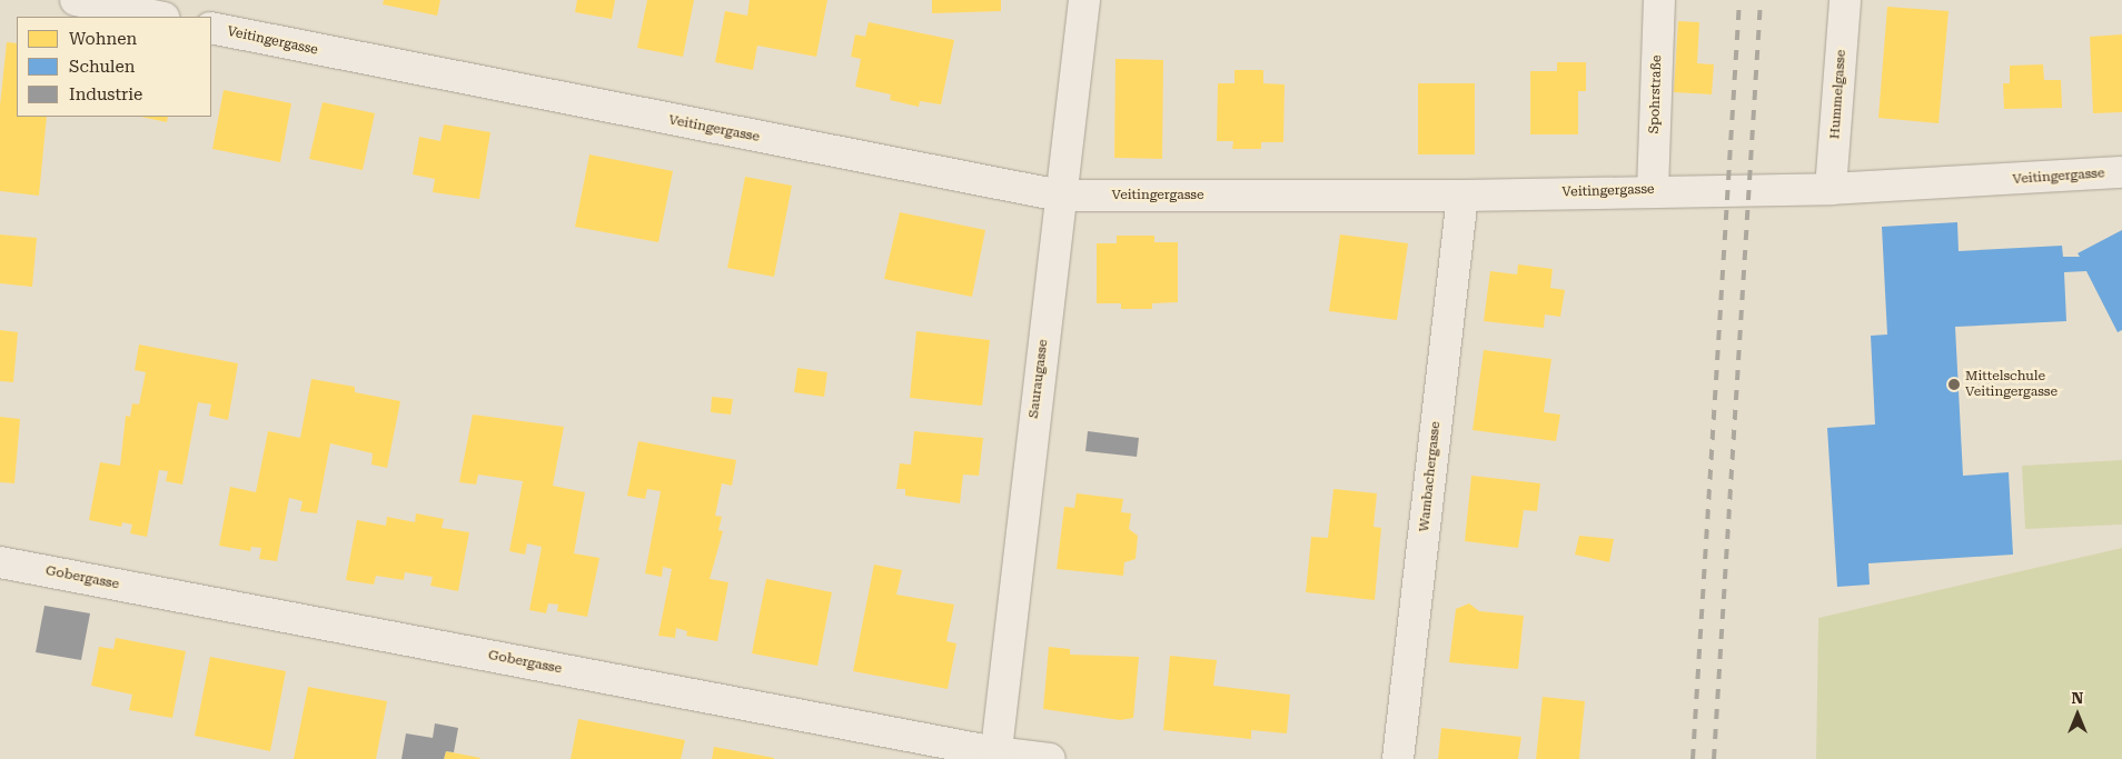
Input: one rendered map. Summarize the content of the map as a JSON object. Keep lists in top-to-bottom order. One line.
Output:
{"streets":{"street":["Veitingergasse","Spohrstraße","Hummelgasse","Sauraugasse","Wambachergasse","Gobergasse"]},"crossings":[["Veitingergasse","Spohrstraße"],["Veitingergasse","Hummelgasse"],["Veitingergasse","Sauraugasse"],["Veitingergasse","Wambachergasse"],["Sauraugasse","Gobergasse"]],"places":["Mittelschule Veitingergasse"],"legend":["Wohnen","Schulen","Industrie"],"north":"top"}
